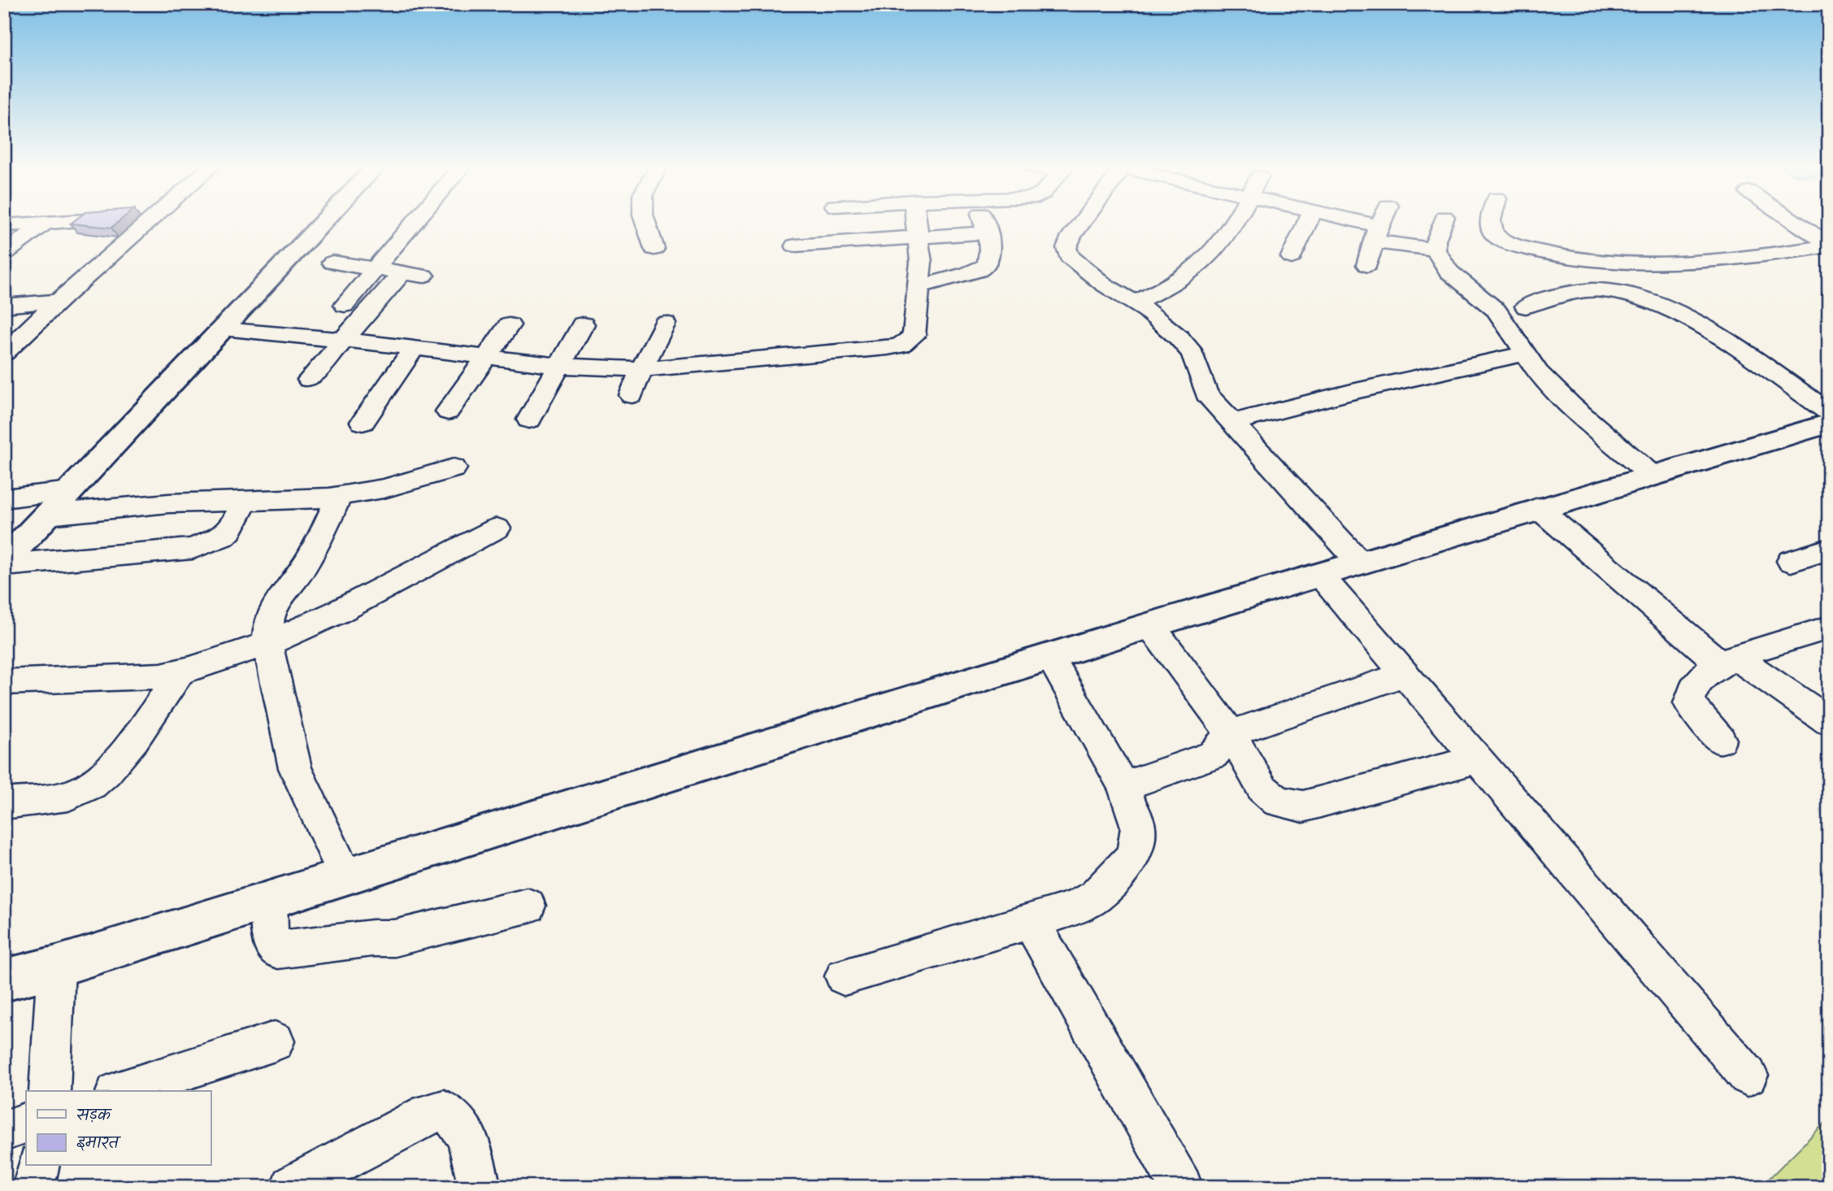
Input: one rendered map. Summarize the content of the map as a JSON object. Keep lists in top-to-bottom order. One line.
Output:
{"legend":["सड़क","इमारत"]}
